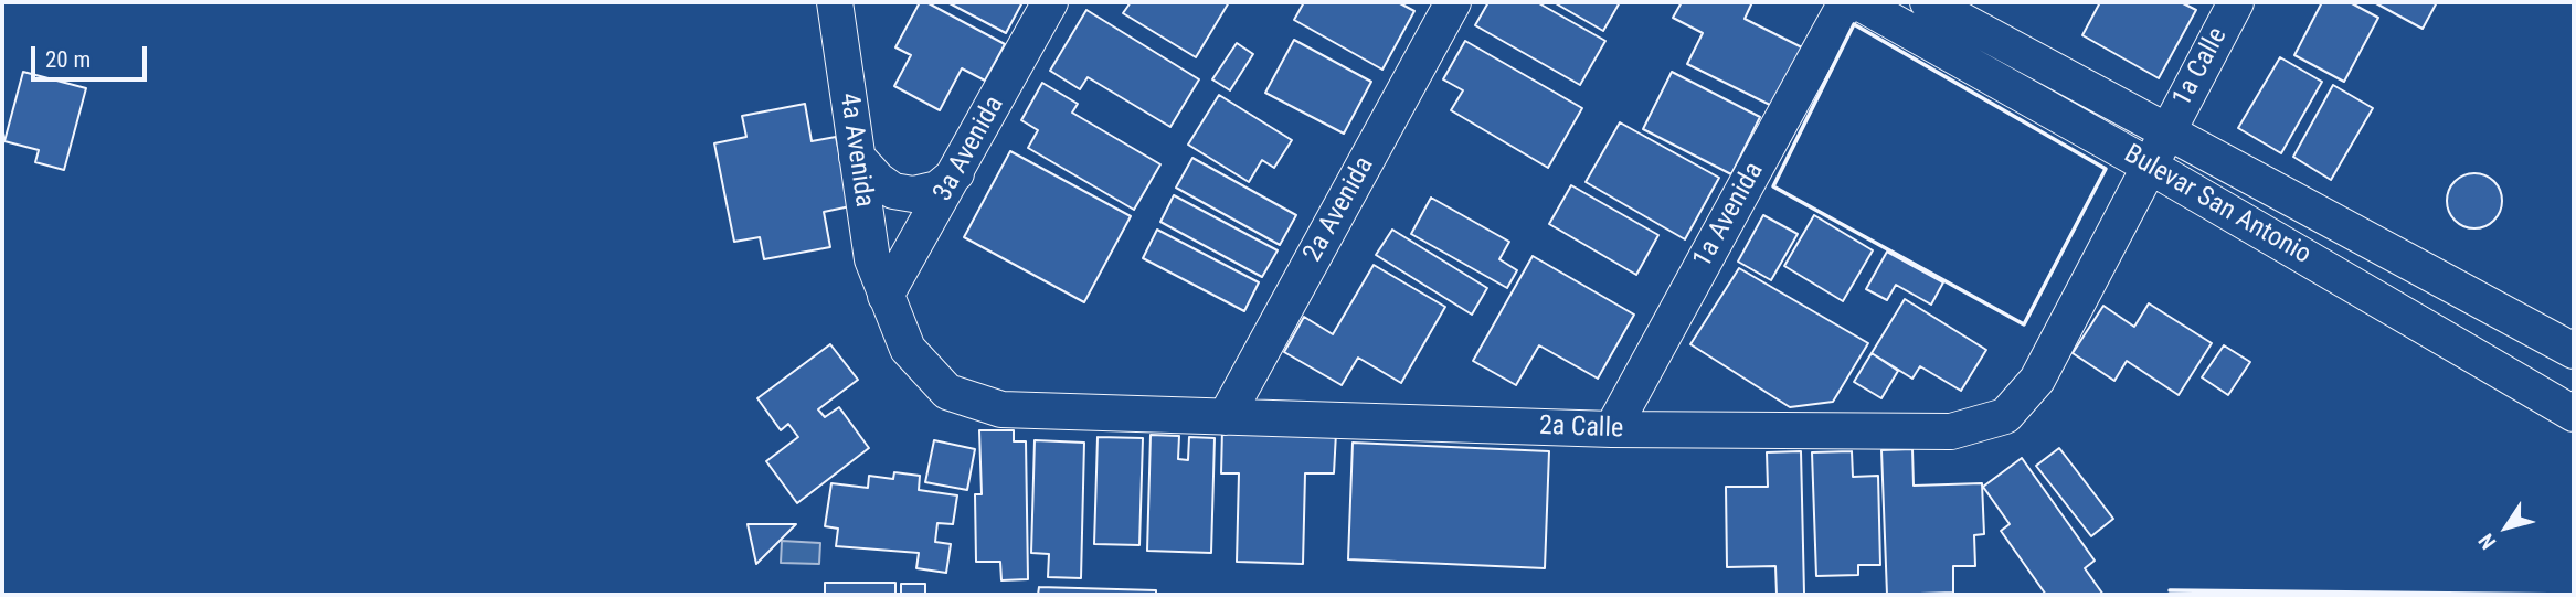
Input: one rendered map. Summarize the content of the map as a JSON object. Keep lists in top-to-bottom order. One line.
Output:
{"streets":{"street":["1a Calle","3a Avenida","4a Avenida","Bulevar San Antonio","2a Avenida","1a Avenida","2a Calle"]},"crossings":[["1a Calle","Bulevar San Antonio"],["1a Calle","2a Calle"],["3a Avenida","4a Avenida"],["3a Avenida","2a Calle"],["4a Avenida","2a Calle"],["Bulevar San Antonio","2a Calle"],["2a Avenida","2a Calle"],["1a Avenida","2a Calle"]],"scale_bar":"20 m","north":"bottom left"}
